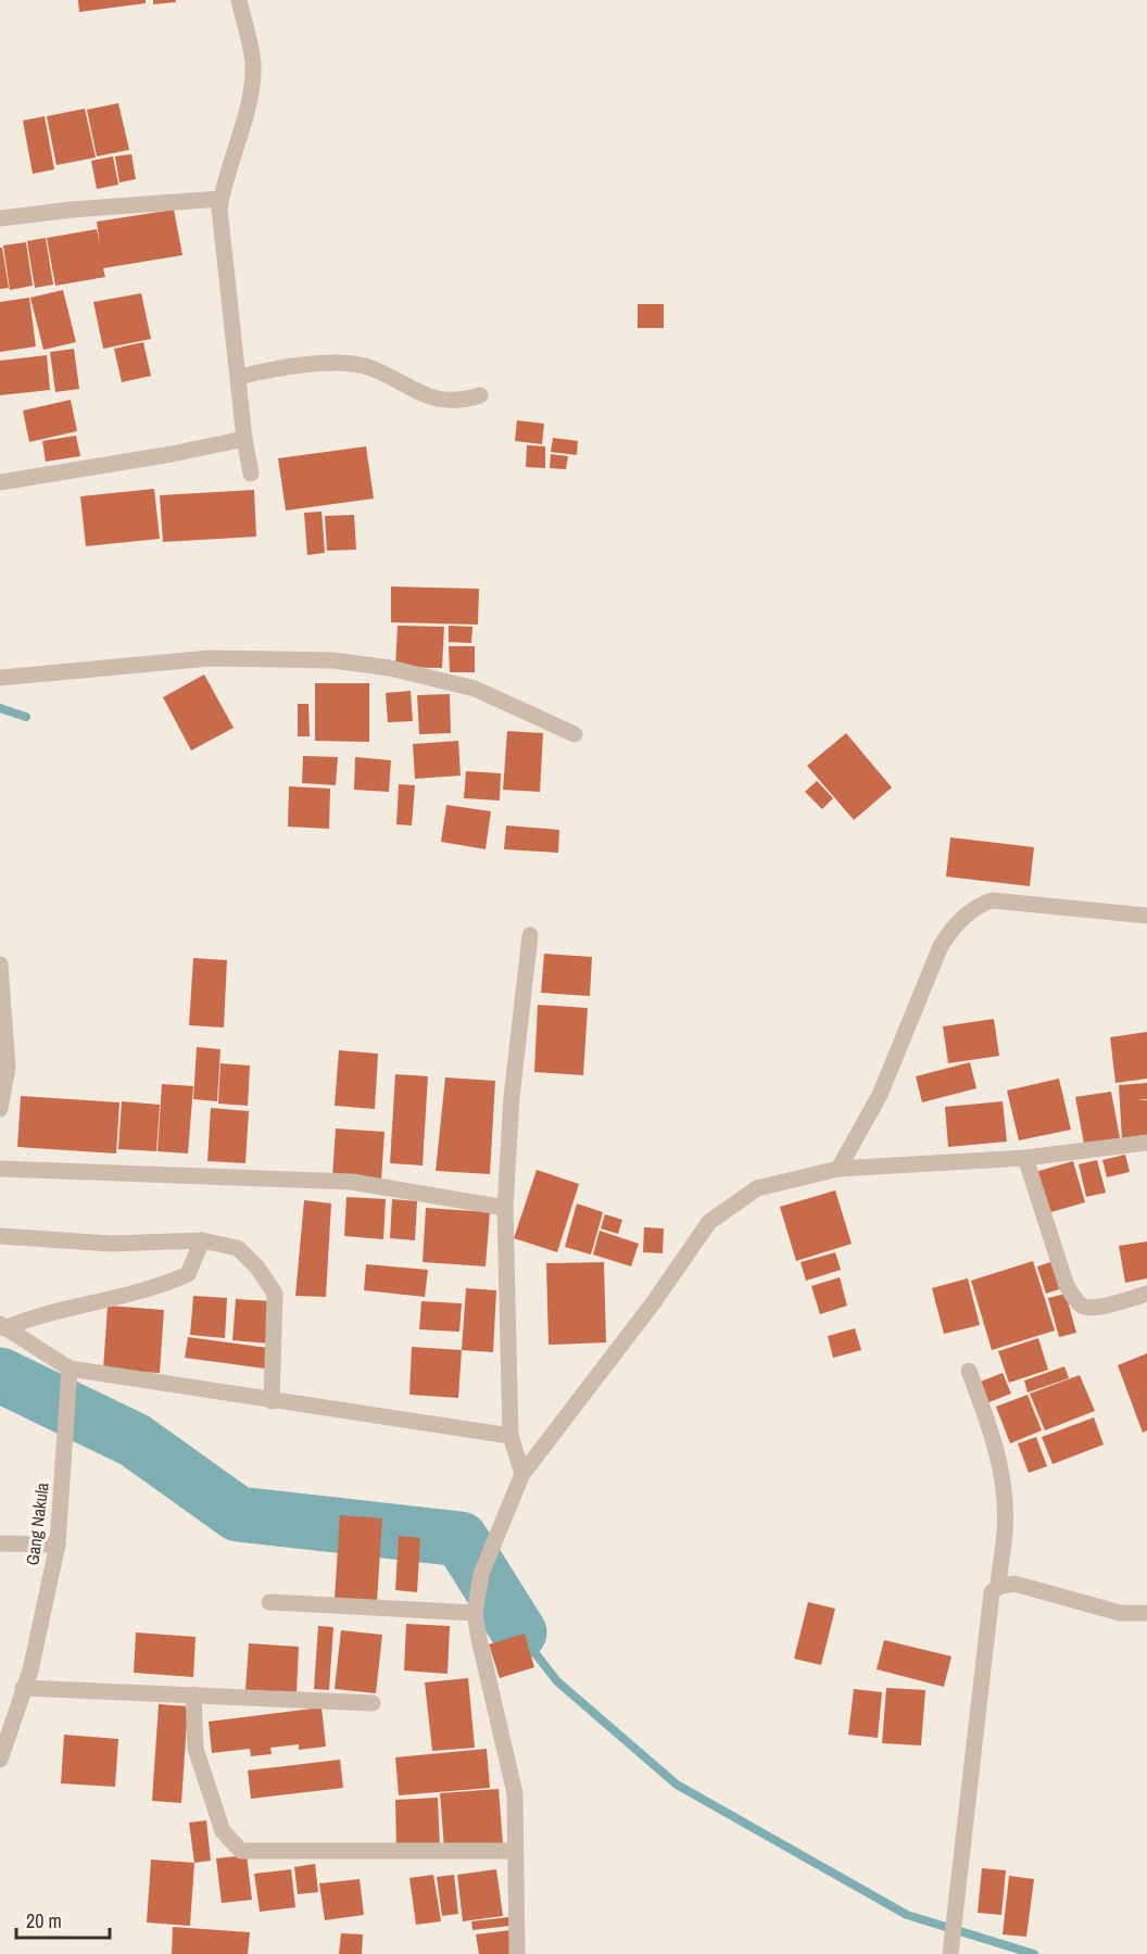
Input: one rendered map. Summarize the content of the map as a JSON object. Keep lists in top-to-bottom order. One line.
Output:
{"streets":{"street":["Gang Nakula"]},"scale_bar":"20 m"}
